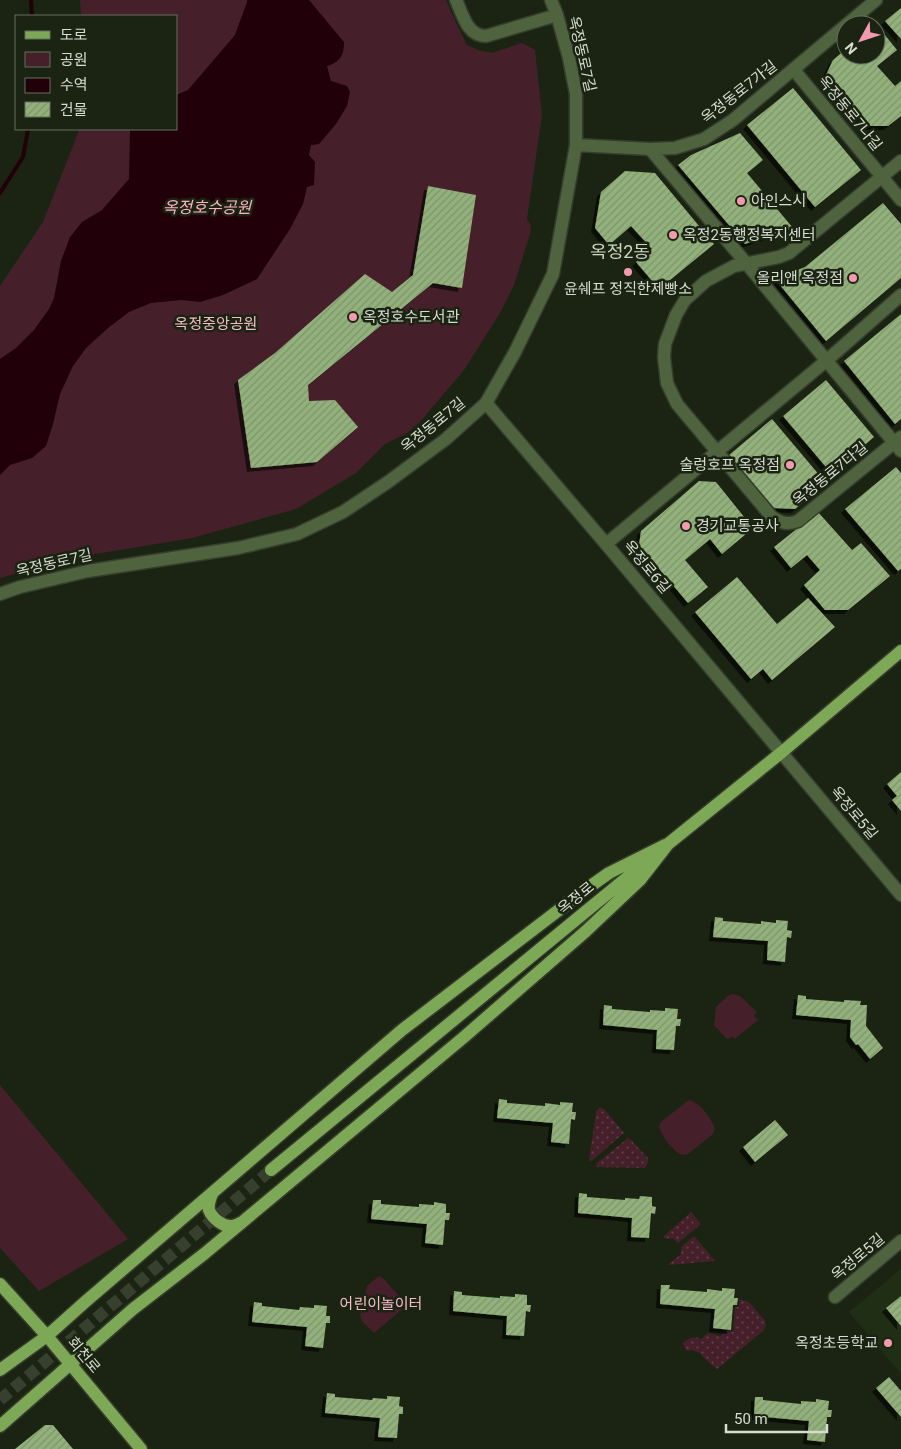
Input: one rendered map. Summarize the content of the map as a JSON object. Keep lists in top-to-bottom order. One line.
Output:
{"streets":{"main road":["옥정로","회천로"],"street":["옥정동로7길","옥정동로7가길","옥정동로7나길","옥정동로7다길","옥정로6길","옥정로5길"]},"crossings":[["옥정동로7길","옥정동로7가길"],["옥정동로7길","옥정로6길"],["옥정동로7가길","옥정동로7나길"],["옥정로6길","옥정로5길"],["옥정로6길","옥정로"],["옥정로5길","옥정로"]],"districts":["옥정2동"],"water":["옥정호수공원"],"parks":["옥정중앙공원","어린이놀이터"],"places":["아인스시","옥정2동행정복지센터","윤쉐프 정직한제빵소","올리앤 옥정점","옥정호수도서관","술렁호프 옥정점","경기교통공사","옥정초등학교"],"legend":["도로","공원","수역","건물"],"scale_bar":"50 m","north":"bottom left"}
